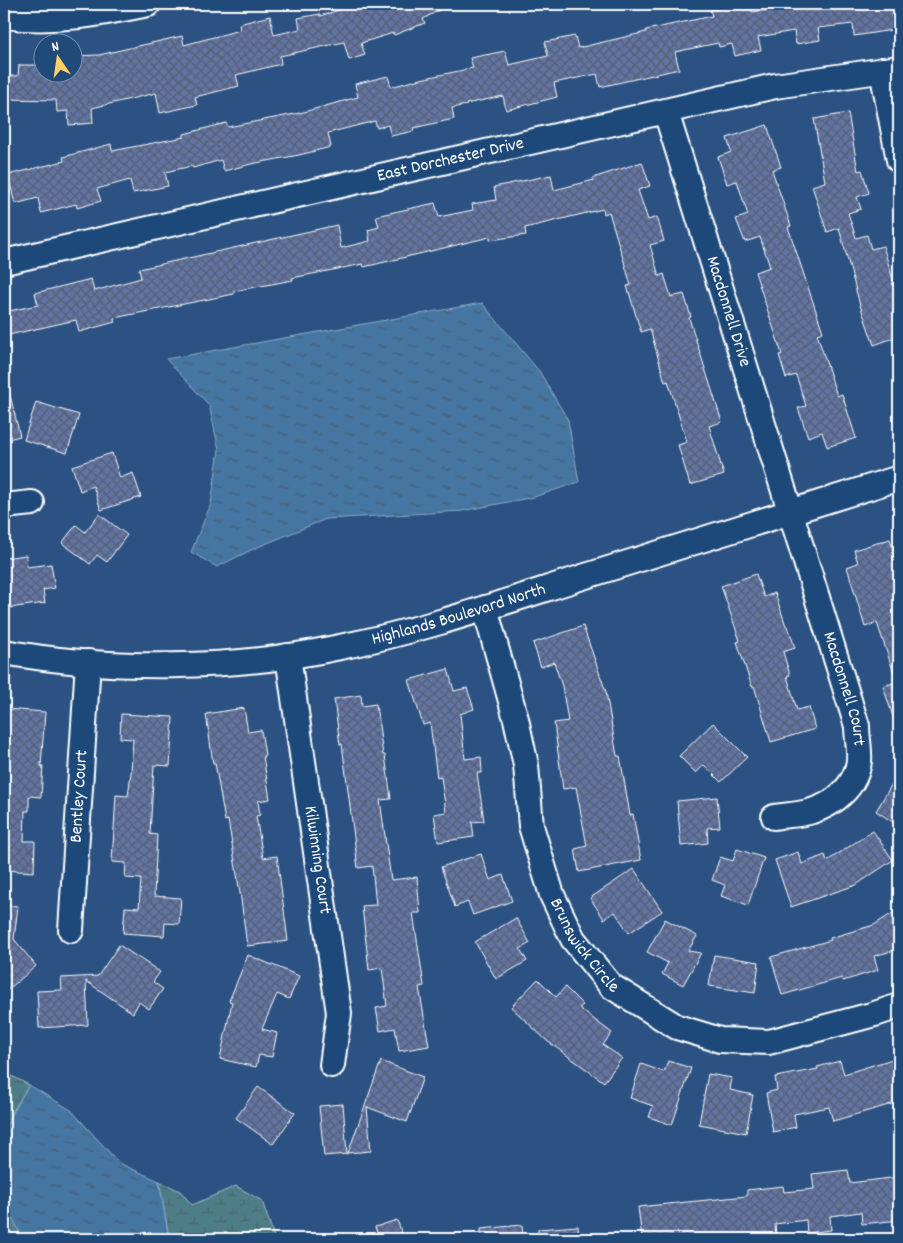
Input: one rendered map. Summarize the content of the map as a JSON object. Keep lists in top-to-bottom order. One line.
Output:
{"streets":{"street":["East Dorchester Drive","Macdonnell Drive","Highlands Boulevard North","Macdonnell Court","Bentley Court","Kilwinning Court","Brunswick Circle"]},"crossings":[["East Dorchester Drive","Macdonnell Drive"],["Macdonnell Drive","Highlands Boulevard North"],["Macdonnell Drive","Macdonnell Court"],["Highlands Boulevard North","Macdonnell Court"],["Highlands Boulevard North","Bentley Court"],["Highlands Boulevard North","Kilwinning Court"],["Highlands Boulevard North","Brunswick Circle"]],"north":"top"}
